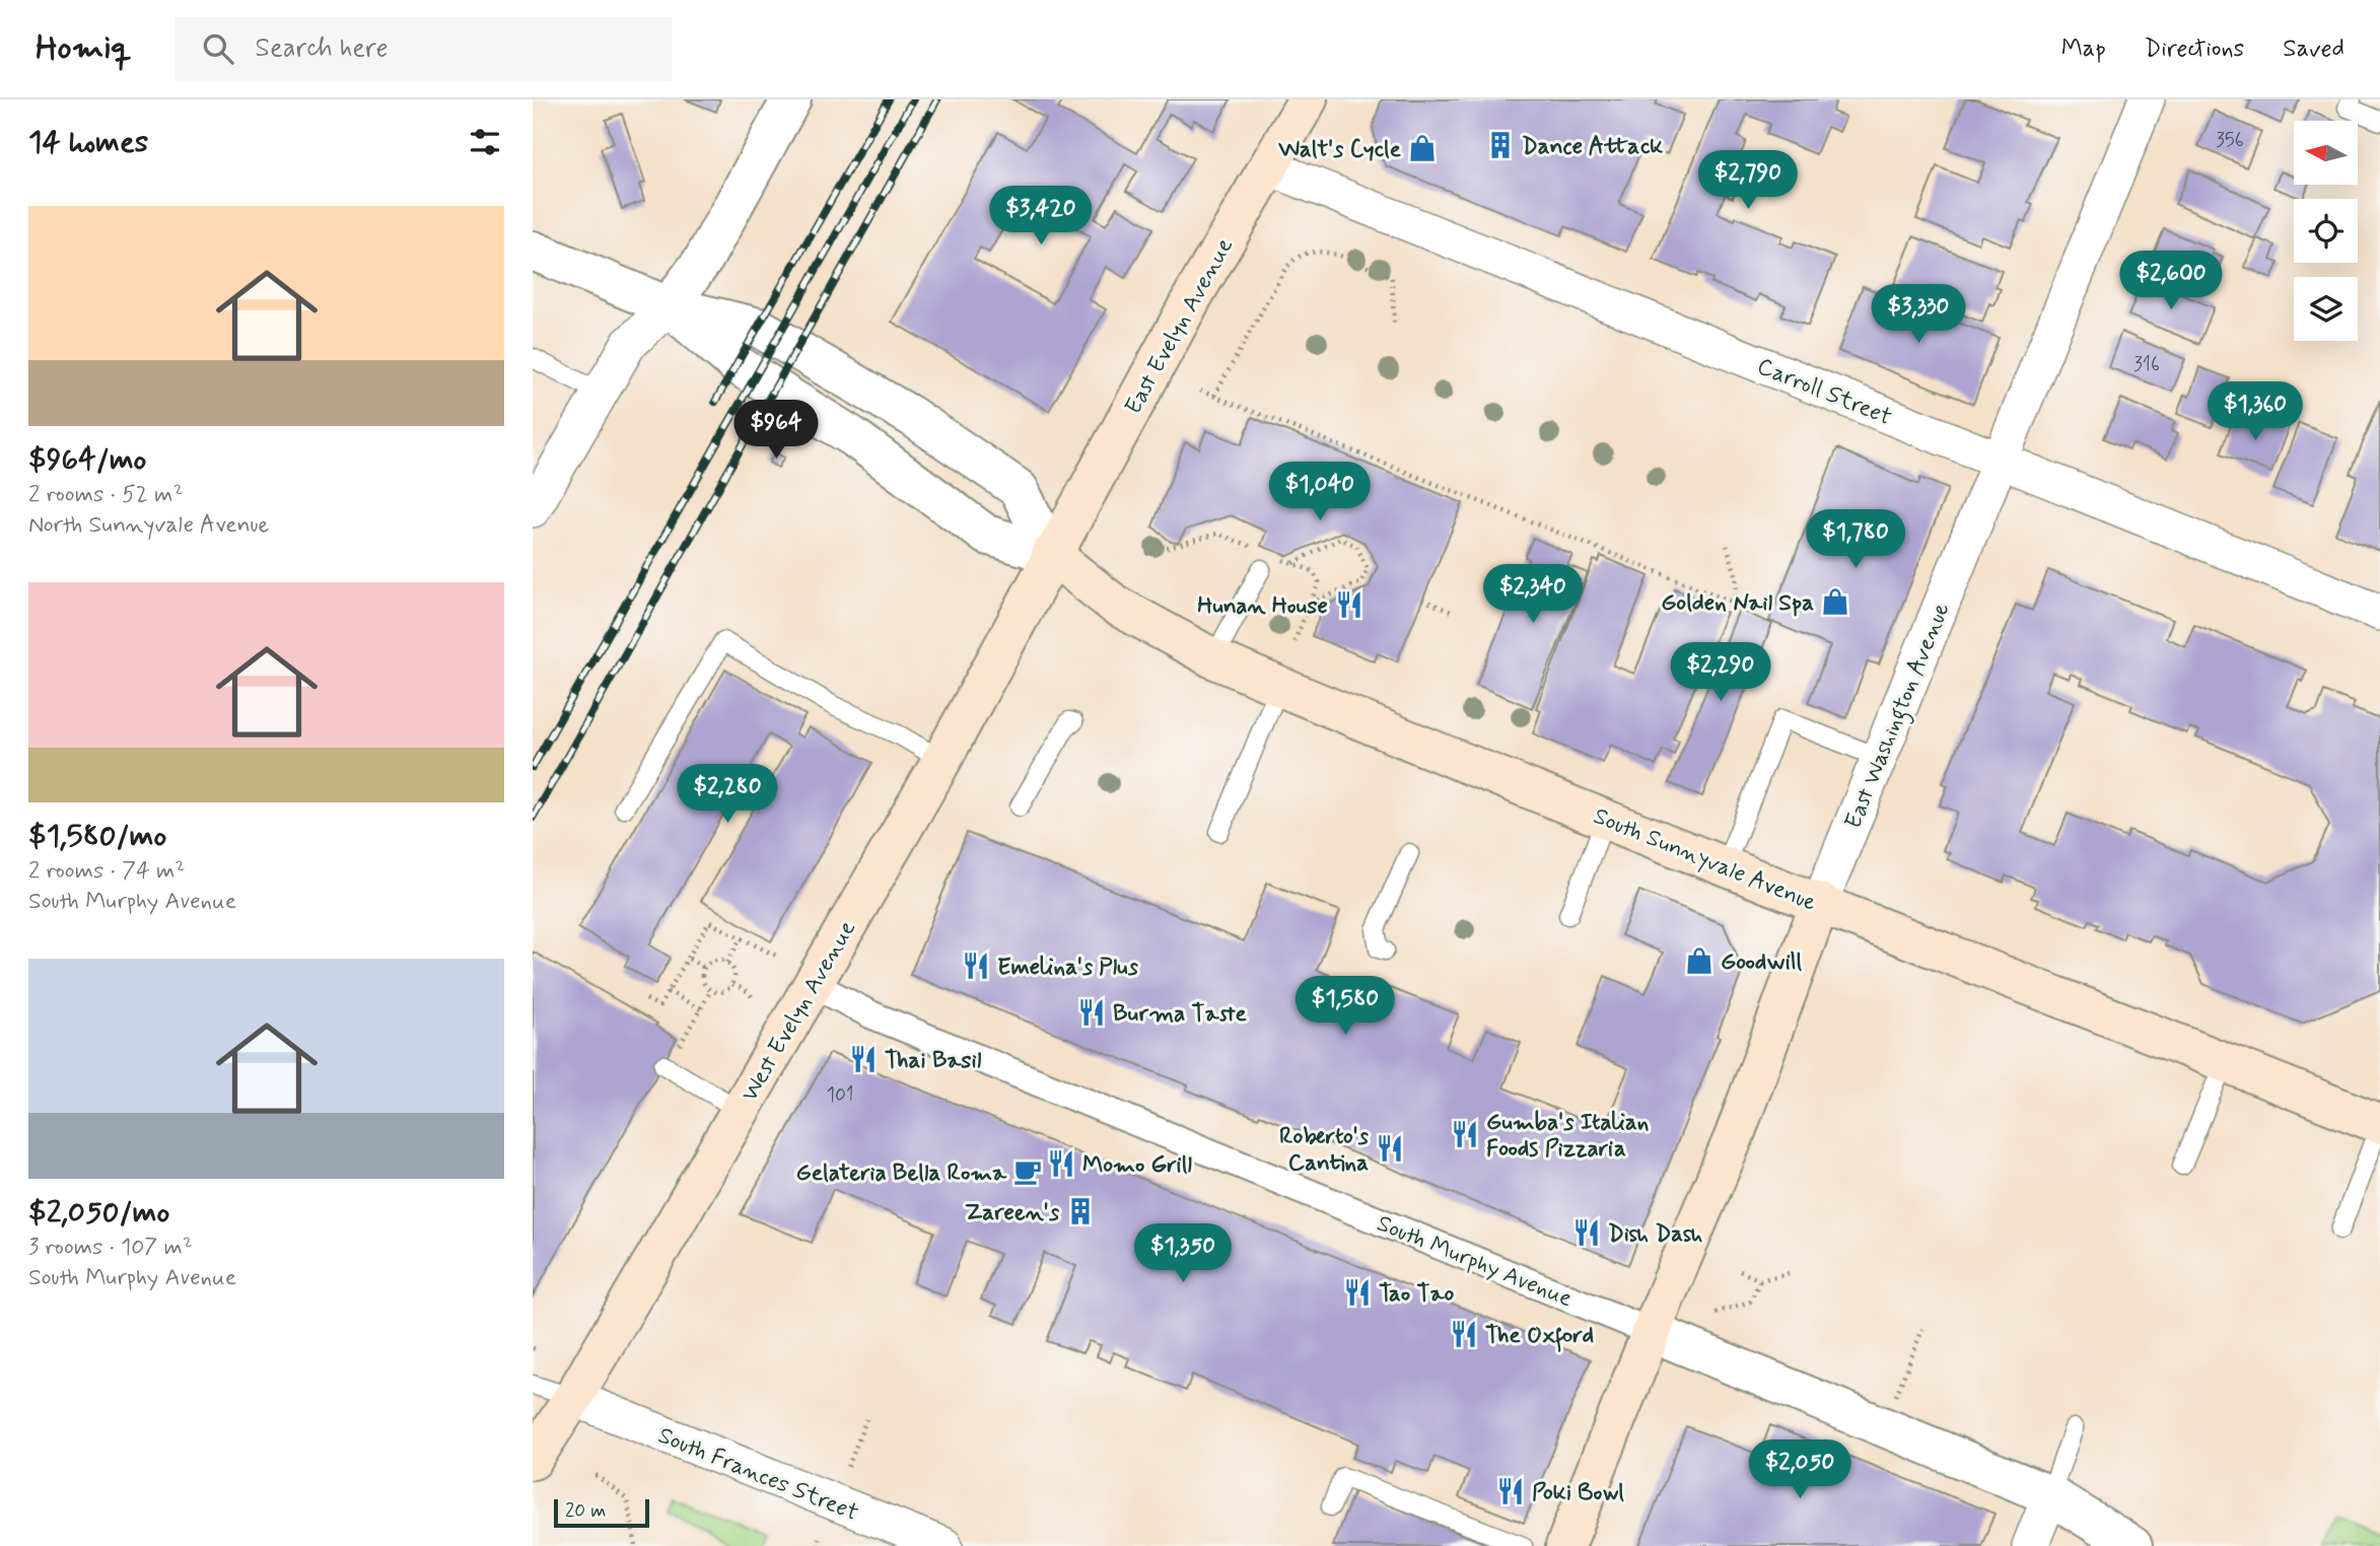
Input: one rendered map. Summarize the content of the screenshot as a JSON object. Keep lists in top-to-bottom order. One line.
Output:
{"streets":{"main road":["East Evelyn Avenue","East Washington Avenue","South Sunnyvale Avenue","West Evelyn Avenue"],"street":["Carroll Street","South Murphy Avenue","South Frances Street"]},"crossings":[["East Evelyn Avenue","Carroll Street"],["East Evelyn Avenue","South Sunnyvale Avenue"],["East Evelyn Avenue","West Evelyn Avenue"],["Carroll Street","East Washington Avenue"],["East Washington Avenue","South Sunnyvale Avenue"],["East Washington Avenue","South Murphy Avenue"],["South Sunnyvale Avenue","West Evelyn Avenue"],["West Evelyn Avenue","South Murphy Avenue"],["West Evelyn Avenue","South Frances Street"]],"places":{"building":["Dance Attack","Zareen's"],"shop":["Walt's Cycle","Golden Nail Spa","Goodwill"],"restaurant":["Hunan House","Emelina's Plus","Burma Taste","Thai Basil","Gumba's Italian Foods Pizzaria","Roberto's Cantina","Momo Grill","Dish Dash","Tao Tao","The Oxford","Poki Bowl"],"cafe":["Gelateria Bella Roma"]},"house_numbers":["356","316","101"],"scale_bar":"20 m","north":"left","page":{"header":"Homiq","search":"Search here","nav":["Map","Directions","Saved"],"heading":"14 homes","price":["$2,790","$3,420","$2,600","$3,330","$1,360","$964","$1,040","$1,780","$2,340","$2,290","$2,280","$1,580","$1,350","$2,050"],"list":[{"name":"$964/mo","note":"2 rooms · 52 m² · North Sunnyvale Avenue"},{"name":"$1,580/mo","note":"2 rooms · 74 m² · South Murphy Avenue"},{"name":"$2,050/mo","note":"3 rooms · 107 m² · South Murphy Avenue"}],"scale":"20 m"}}
